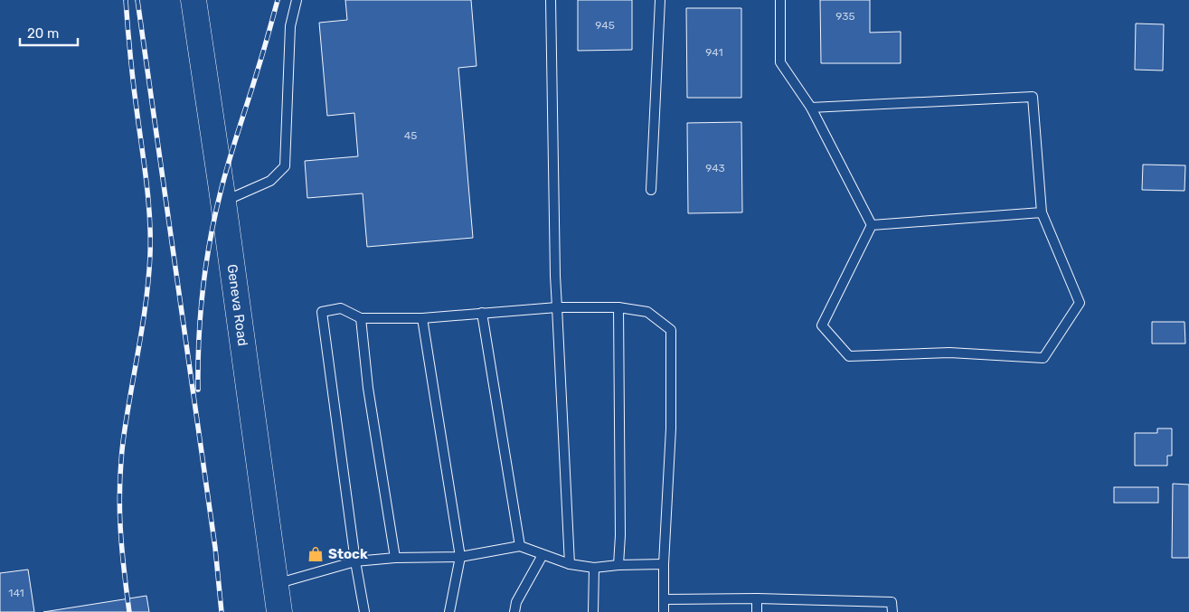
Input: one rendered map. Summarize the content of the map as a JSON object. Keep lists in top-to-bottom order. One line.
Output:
{"streets":{"main road":["Geneva Road"]},"places":{"shop":["Stock"]},"house_numbers":["935","945","941","45","943","141"],"scale_bar":"20 m"}
